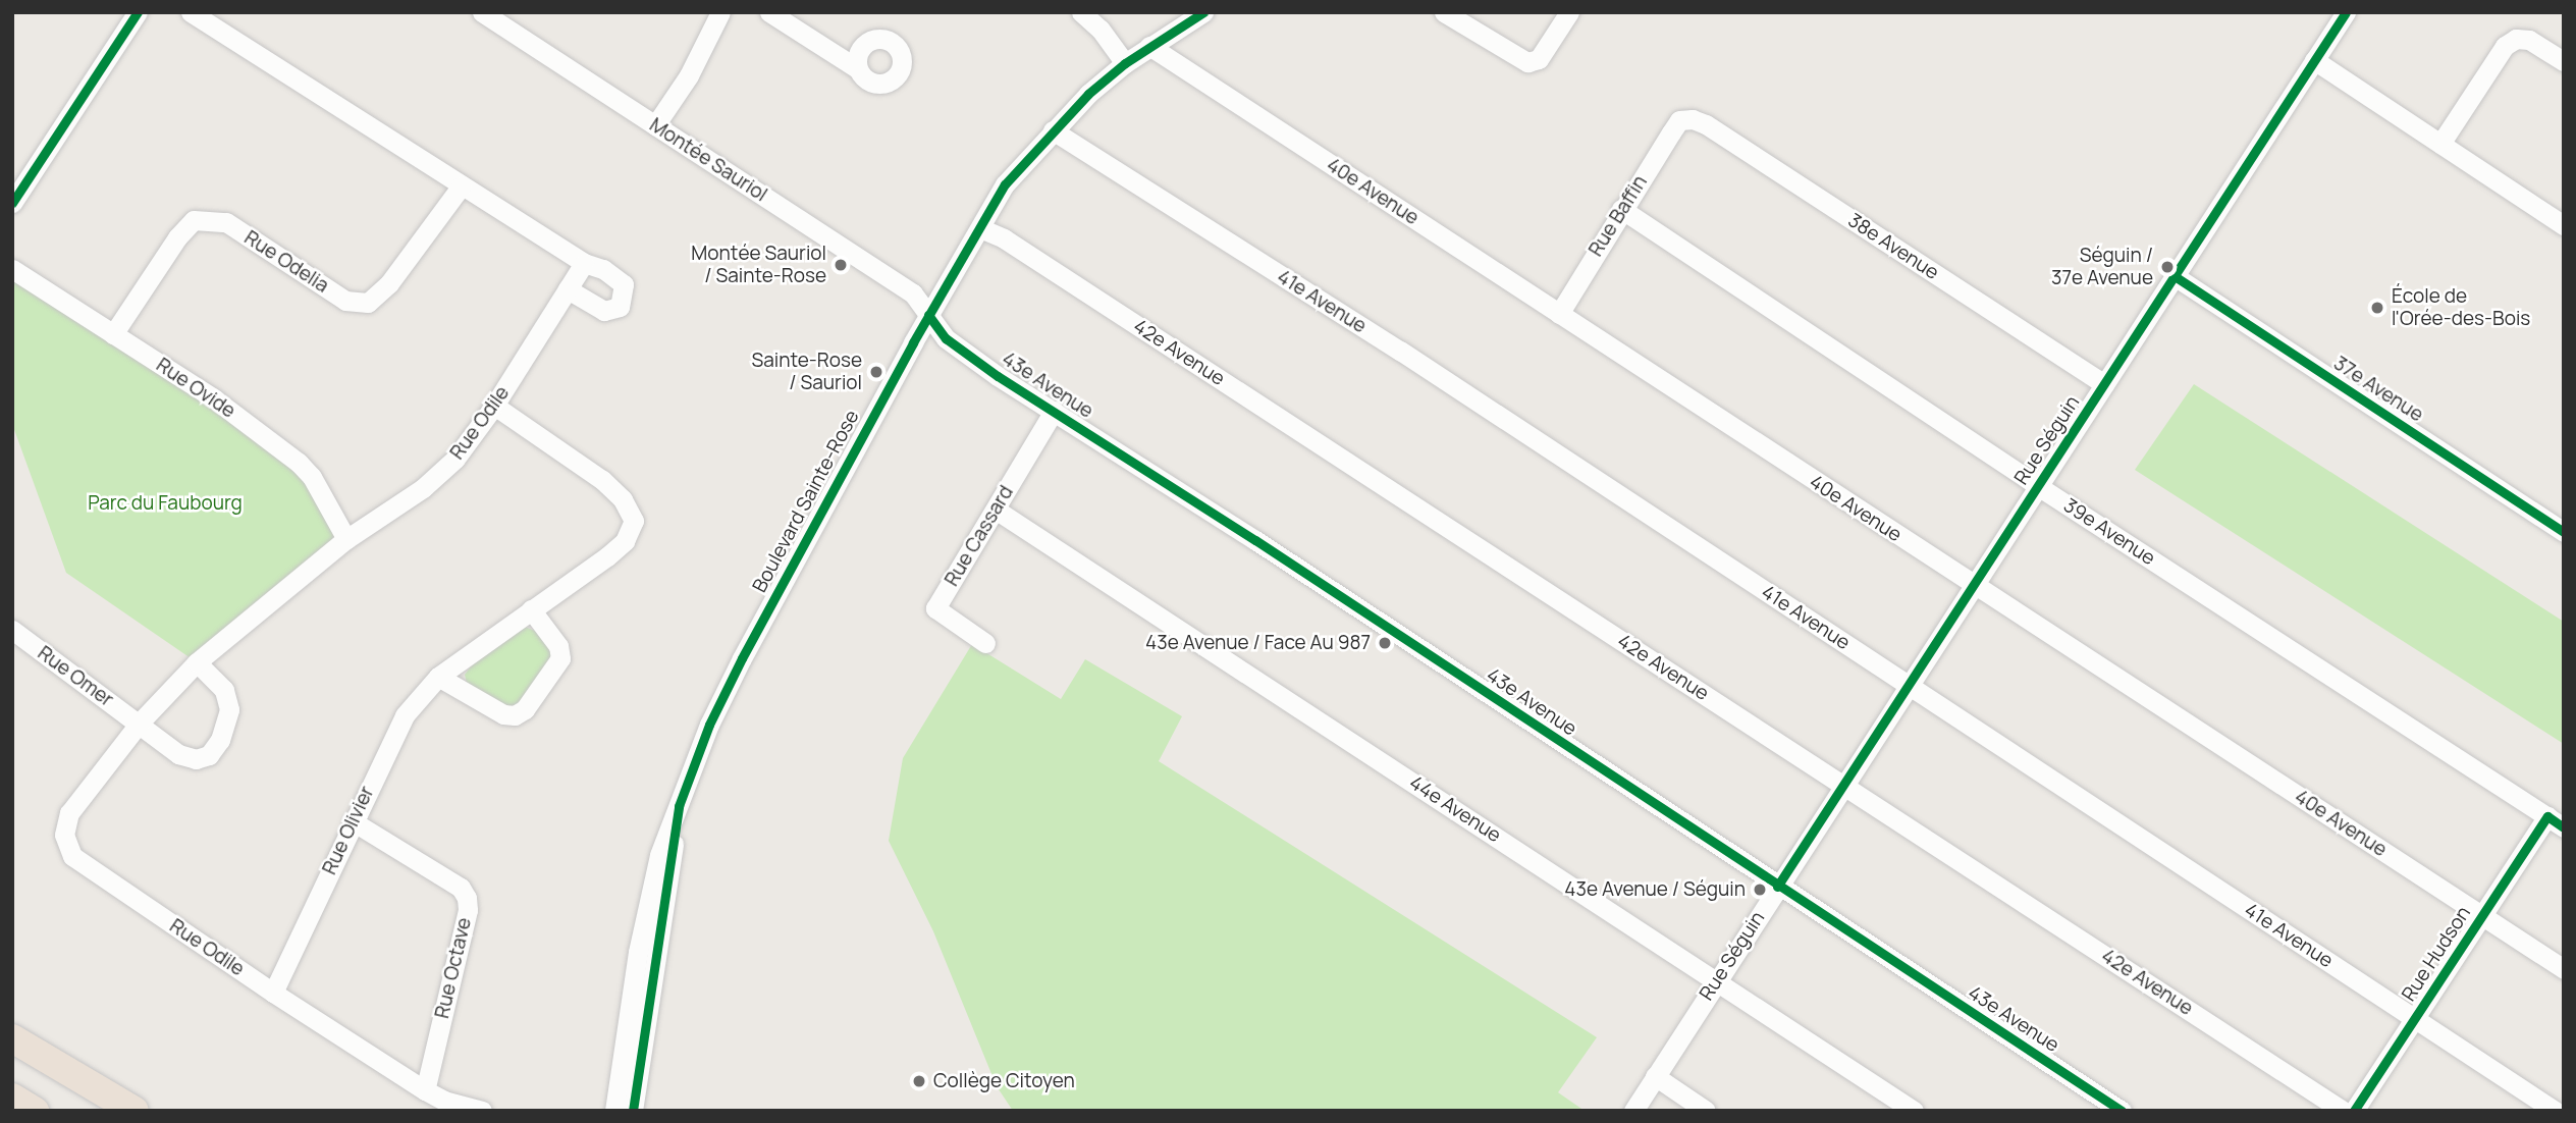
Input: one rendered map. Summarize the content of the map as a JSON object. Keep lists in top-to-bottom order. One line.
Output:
{"streets":{"street":["Montée Sauriol","40e Avenue","Rue Baffin","38e Avenue","Rue Odelia","41e Avenue","42e Avenue","43e Avenue","Rue Ovide","37e Avenue","Rue Odile","Rue Séguin","Boulevard Sainte-Rose","39e Avenue","Rue Cassard","Rue Omer","44e Avenue","Rue Olivier","Rue Hudson","Rue Octave"]},"crossings":[["Montée Sauriol","43e Avenue"],["Montée Sauriol","Boulevard Sainte-Rose"],["40e Avenue","Rue Baffin"],["40e Avenue","Rue Séguin"],["40e Avenue","Boulevard Sainte-Rose"],["40e Avenue","Rue Hudson"],["Rue Baffin","38e Avenue"],["Rue Baffin","39e Avenue"],["38e Avenue","Rue Séguin"],["Rue Odelia","Rue Ovide"],["41e Avenue","Rue Séguin"],["41e Avenue","Boulevard Sainte-Rose"],["41e Avenue","Rue Hudson"],["42e Avenue","Rue Séguin"],["42e Avenue","Boulevard Sainte-Rose"],["43e Avenue","Rue Séguin"],["43e Avenue","Boulevard Sainte-Rose"],["43e Avenue","Rue Cassard"],["Rue Ovide","Rue Odile"],["37e Avenue","Rue Séguin"],["Rue Odile","Rue Omer"],["Rue Odile","Rue Olivier"],["Rue Odile","Rue Octave"],["Rue Séguin","39e Avenue"],["Rue Séguin","44e Avenue"],["39e Avenue","Rue Hudson"],["Rue Cassard","44e Avenue"],["Rue Olivier","Rue Octave"]],"parks":["Parc du Faubourg"],"places":["Montée Sauriol / Sainte-Rose","Séguin / 37e Avenue","École de l'Orée-des-Bois","Sainte-Rose / Sauriol","43e Avenue / Face Au 987","43e Avenue / Séguin","Collège Citoyen"]}
